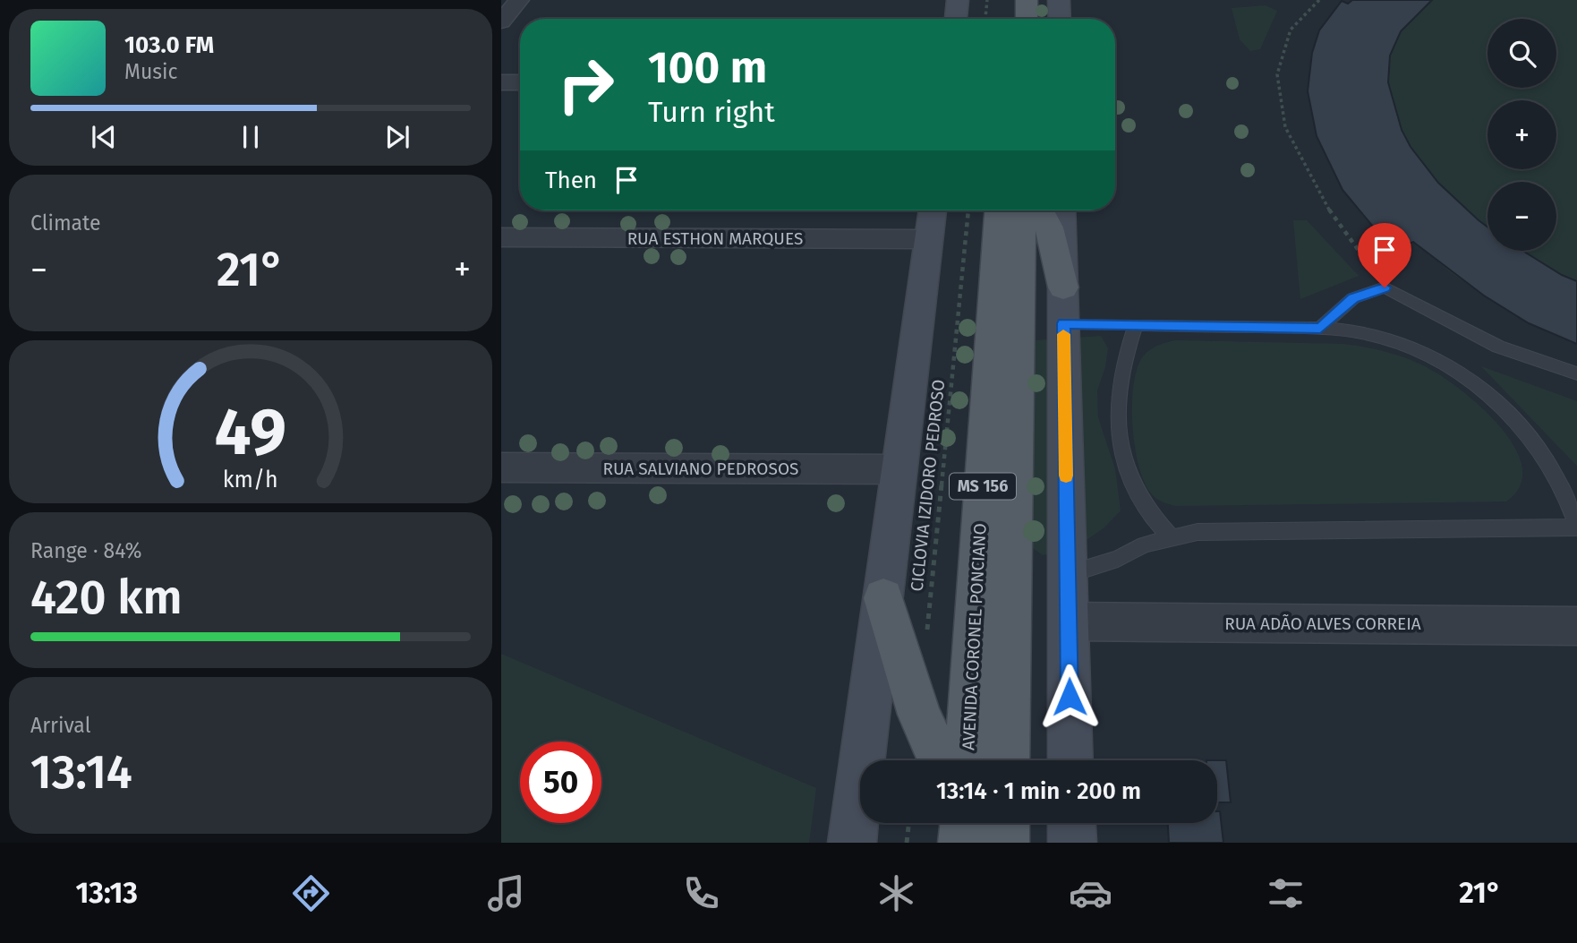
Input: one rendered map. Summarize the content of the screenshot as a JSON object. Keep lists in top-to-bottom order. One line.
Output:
{"streets":{"main road":["MS 156","AVENIDA CORONEL PONCIANO"],"street":["RUA ESTHON MARQUES","RUA SALVIANO PEDROSOS","RUA ADÃO ALVES CORREIA"],"path":["CICLOVIA IZIDORO PEDROSO"]},"page":{"map_buttons":["+","−"],"turn":["100 m","Turn right"],"song":["103.0 FM","Music"],"then":"Then","tile":["Climate",["Range · 84%","420 km"],["Arrival","13:14"]],"heat":["−","21°","+"],"limit":"50","trip":"13:14 · 1 min · 200 m","tabs":["13:13","21°"],"gauge":["49","km/h"]}}
